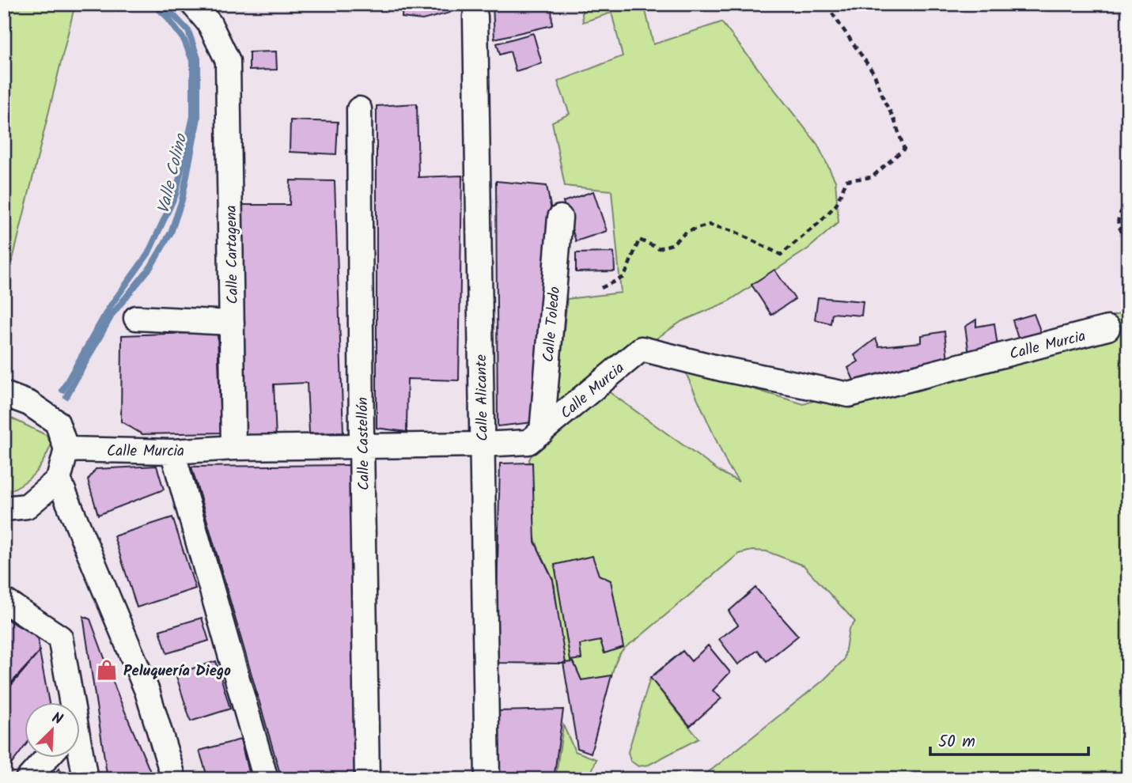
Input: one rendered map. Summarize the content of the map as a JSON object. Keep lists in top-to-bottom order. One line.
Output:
{"streets":{"street":["Calle Cartagena","Calle Toledo","Calle Murcia","Calle Alicante","Calle Castellón"]},"crossings":[["Calle Cartagena","Calle Murcia"],["Calle Toledo","Calle Murcia"],["Calle Murcia","Calle Alicante"],["Calle Murcia","Calle Castellón"]],"water":["Valle Colino"],"places":{"shop":["Peluquería Diego"]},"scale_bar":"50 m","north":"top right"}
